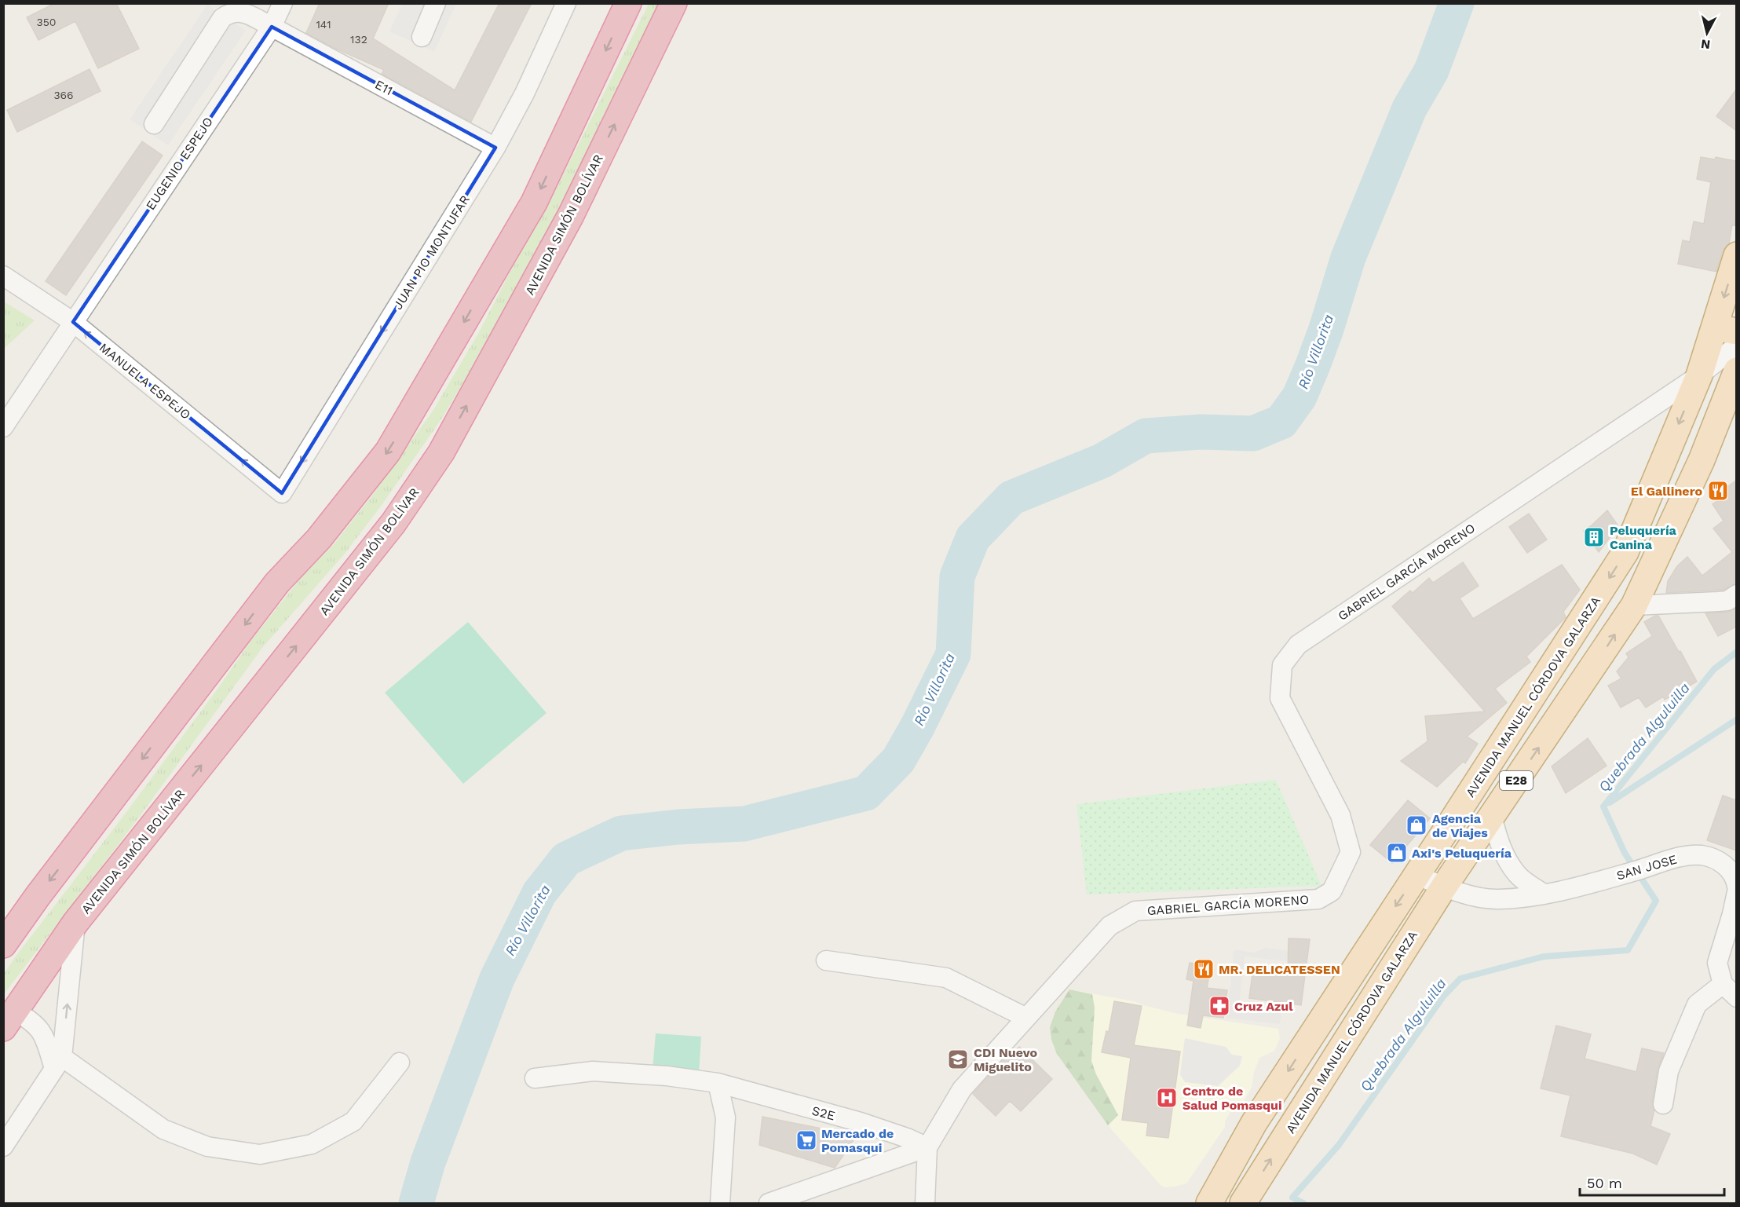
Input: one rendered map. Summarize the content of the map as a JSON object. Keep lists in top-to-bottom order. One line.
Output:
{"streets":{"highway":["AVENIDA SIMÓN BOLÍVAR"],"main road":["AVENIDA MANUEL CÓRDOVA GALARZA","E28"],"street":["E11","EUGENIO ESPEJO","JUAN PIO MONTUFAR","MANUELA ESPEJO","GABRIEL GARCÍA MORENO","SAN JOSE","S2E"]},"crossings":[["E11","EUGENIO ESPEJO"],["E11","JUAN PIO MONTUFAR"],["EUGENIO ESPEJO","MANUELA ESPEJO"],["JUAN PIO MONTUFAR","MANUELA ESPEJO"],["GABRIEL GARCÍA MORENO","AVENIDA MANUEL CÓRDOVA GALARZA"],["GABRIEL GARCÍA MORENO","S2E"],["AVENIDA MANUEL CÓRDOVA GALARZA","SAN JOSE"]],"one_way":["JUAN PIO MONTUFAR","MANUELA ESPEJO"],"water":["Río Villorita","Quebrada Alguluilla"],"places":{"restaurant":["El Gallinero","MR. DELICATESSEN"],"building":["Peluquería Canina"],"shop":["Agencia de Viajes","Axi's Peluquería"],"pharmacy":["Cruz Azul"],"school or university":["CDI Nuevo Miguelito"],"hospital":["Centro de Salud Pomasqui"],"supermarket":["Mercado de Pomasqui"]},"house_numbers":["350","141","132","366"],"scale_bar":"50 m","north":"bottom"}
